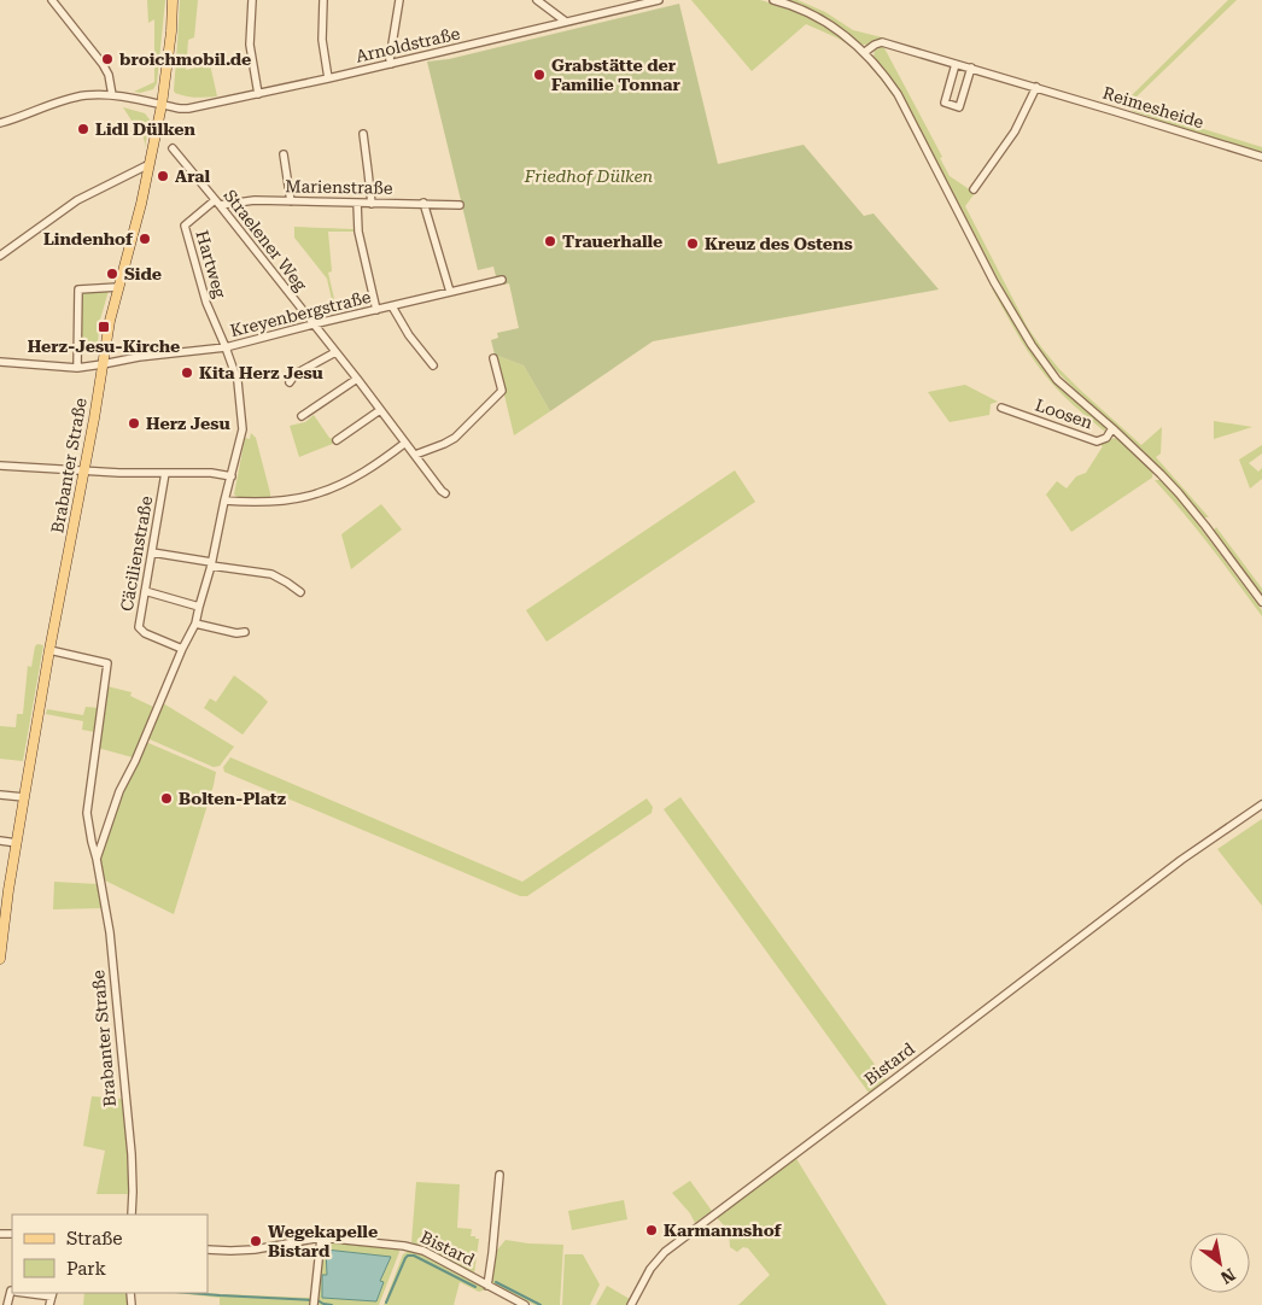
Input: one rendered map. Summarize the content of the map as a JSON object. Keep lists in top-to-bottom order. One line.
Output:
{"streets":{"main road":["Brabanter Straße"],"street":["Arnoldstraße","Reimesheide","Marienstraße","Straelener Weg","Hartweg","Kreyenbergstraße","Loosen","Cäcilienstraße","Bistard"]},"crossings":[["Arnoldstraße","Brabanter Straße"],["Marienstraße","Straelener Weg"],["Marienstraße","Hartweg"],["Straelener Weg","Hartweg"],["Straelener Weg","Kreyenbergstraße"],["Hartweg","Kreyenbergstraße"],["Hartweg","Brabanter Straße"],["Kreyenbergstraße","Brabanter Straße"],["Brabanter Straße","Cäcilienstraße"]],"parks":["Friedhof Dülken"],"places":{"other":["broichmobil.de","Grabstätte der Familie Tonnar","Lidl Dülken","Aral","Lindenhof","Trauerhalle","Kreuz des Ostens","Side","Kita Herz Jesu","Herz Jesu","Bolten-Platz","Karmannshof","Wegekapelle Bistard"],"transit":["Herz-Jesu-Kirche"]},"legend":["Straße","Park"],"north":"bottom right"}
